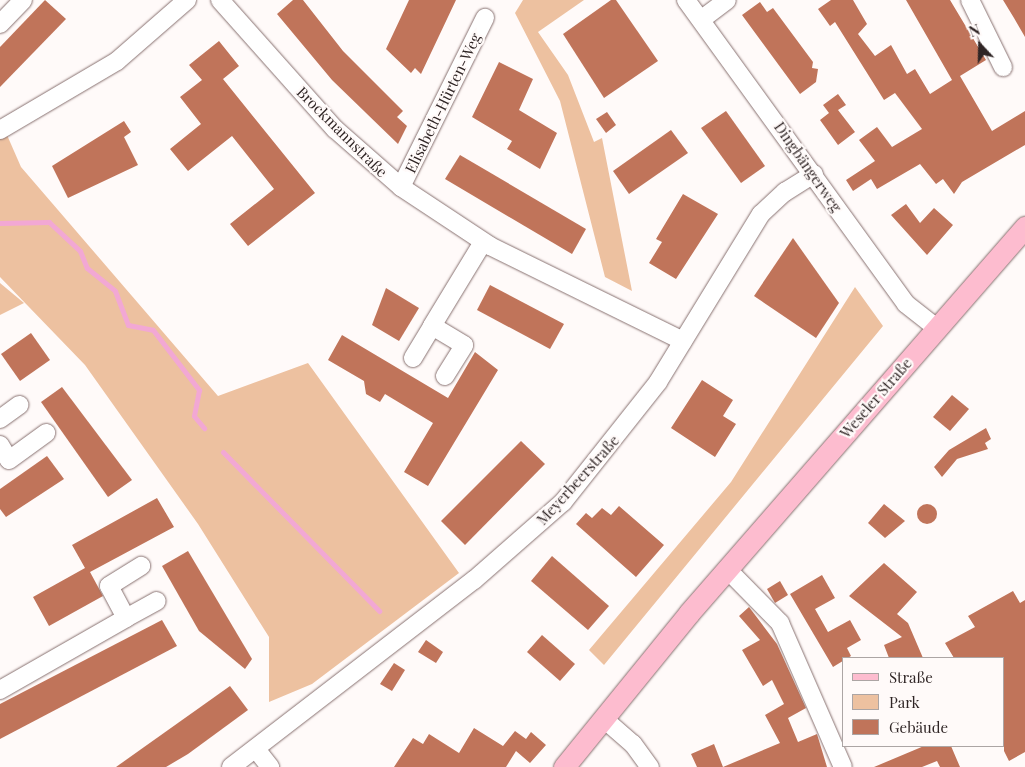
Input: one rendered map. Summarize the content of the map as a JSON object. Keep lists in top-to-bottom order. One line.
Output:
{"streets":{"main road":["Weseler Straße"],"street":["Elisabeth-Hürten-Weg","Brockmannstraße","Dingbängerweg","Meyerbeerstraße"]},"crossings":[["Elisabeth-Hürten-Weg","Brockmannstraße"],["Brockmannstraße","Meyerbeerstraße"],["Dingbängerweg","Weseler Straße"],["Dingbängerweg","Meyerbeerstraße"]],"legend":["Straße","Park","Gebäude"],"north":"top"}
